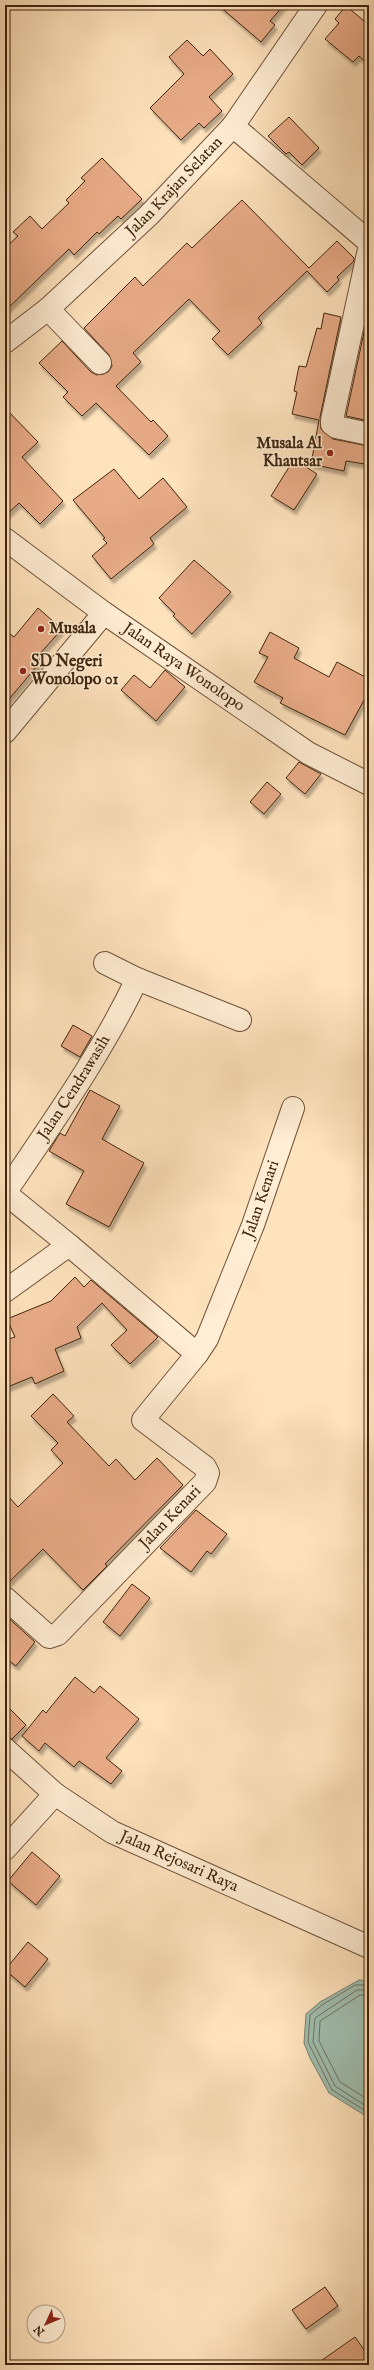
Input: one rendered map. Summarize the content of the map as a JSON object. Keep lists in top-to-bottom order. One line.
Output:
{"streets":{"street":["Jalan Krajan Selatan","Jalan Raya Wonolopo","Jalan Cendrawasih","Jalan Kenari","Jalan Rejosari Raya"]},"places":["Musala Al Khautsar","Musala","SD Negeri Wonolopo 01"],"north":"bottom left"}
